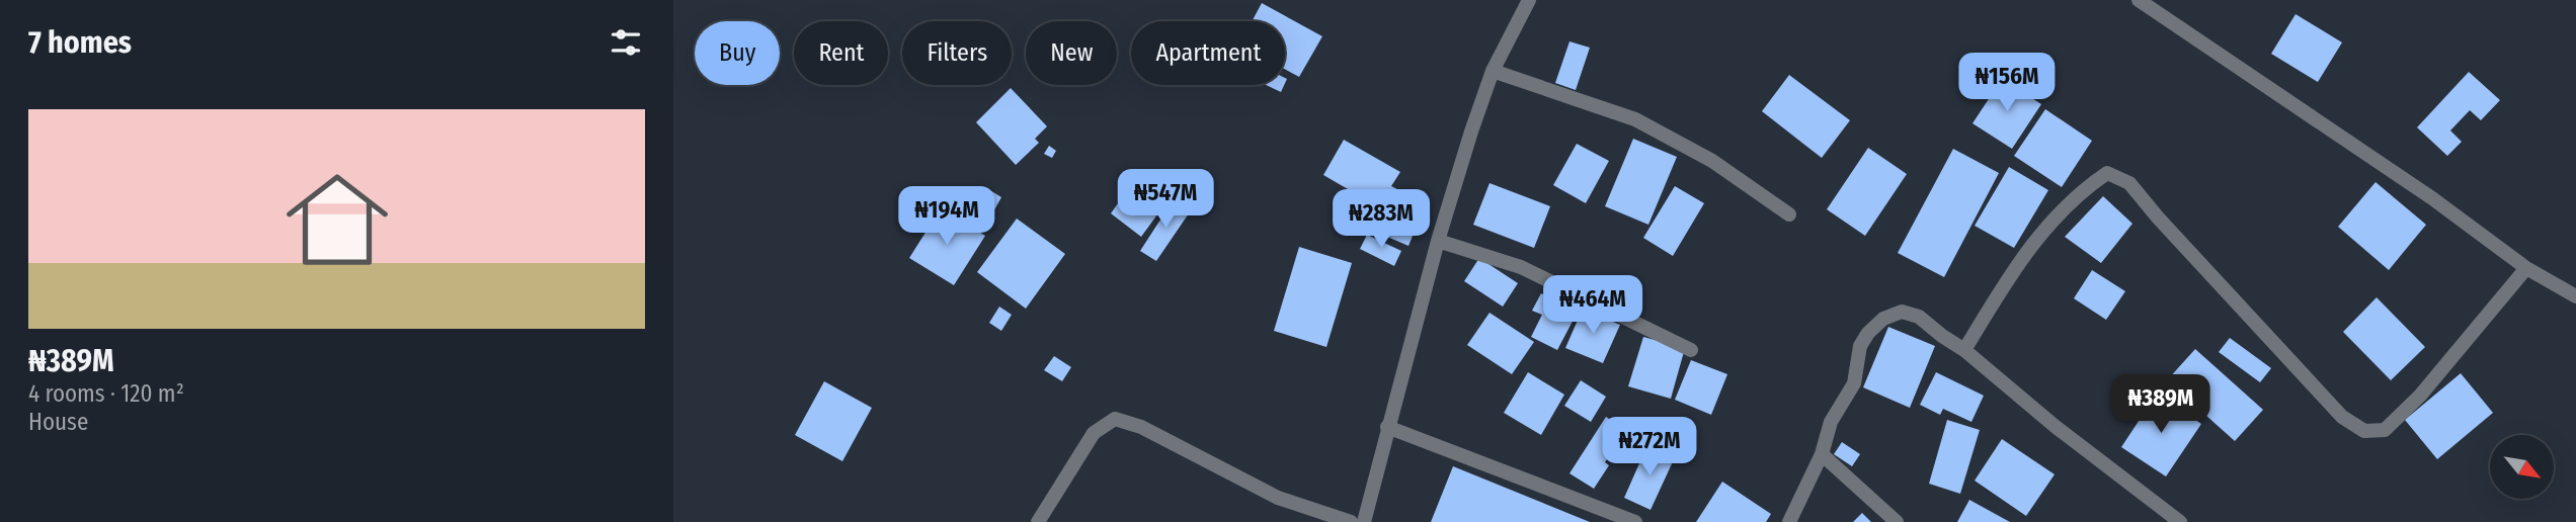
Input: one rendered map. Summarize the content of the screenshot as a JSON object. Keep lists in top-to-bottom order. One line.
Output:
{"north":"bottom right","page":{"heading":"7 homes","chip":["Buy","Rent","Filters","New","Apartment"],"price":["₦156M","₦547M","₦194M","₦283M","₦464M","₦389M","₦272M"],"list":[{"name":"₦389M","note":"4 rooms · 120 m² · House"}]}}
